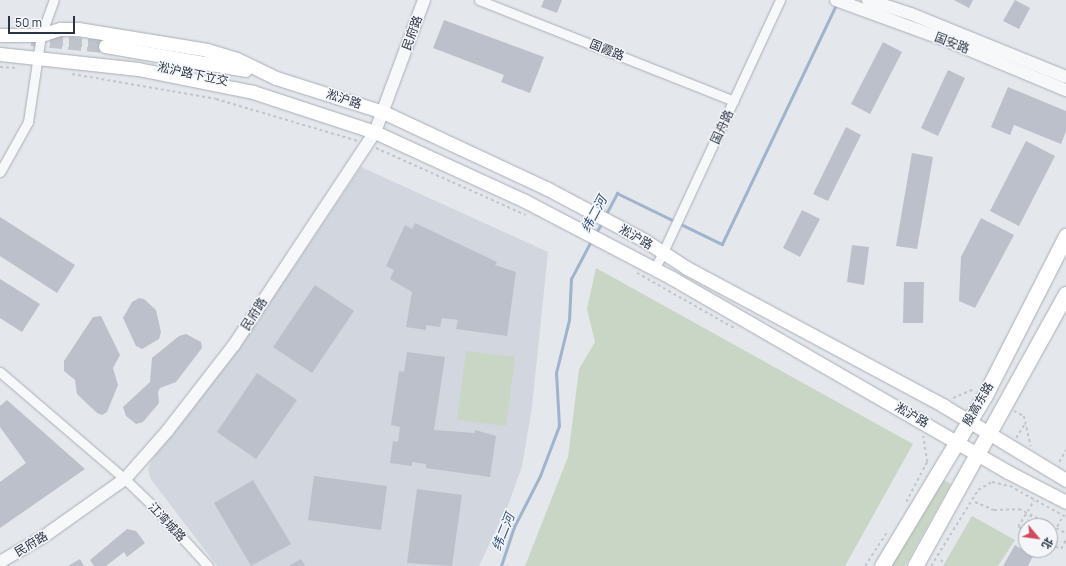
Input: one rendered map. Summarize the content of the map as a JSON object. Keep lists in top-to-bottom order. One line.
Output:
{"streets":{"main road":["淞沪路下立交","淞沪路","殷高东路"],"street":["民府路","国安路","国霞路","国舟路","江湾城路"]},"crossings":[["民府路","淞沪路"],["民府路","江湾城路"],["国霞路","国舟路"],["淞沪路下立交","淞沪路"],["淞沪路","国舟路"],["淞沪路","殷高东路"]],"water":["纬二河"],"scale_bar":"50 m","north":"bottom right"}
